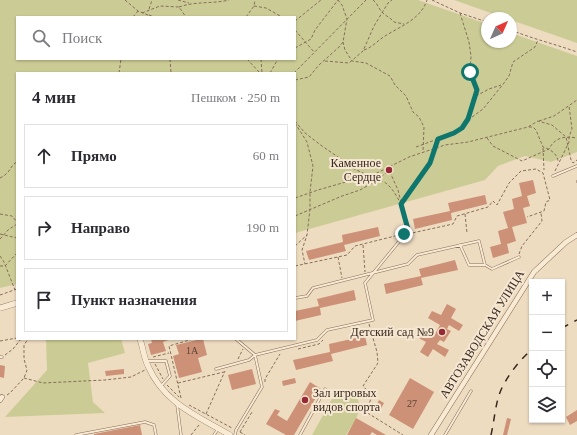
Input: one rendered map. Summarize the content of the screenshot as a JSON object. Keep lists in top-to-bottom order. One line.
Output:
{"streets":{"street":["АВТОЗАВОДСКАЯ УЛИЦА"]},"places":["Каменное Сердце","Детский сад №9","Зал игровых видов спорта"],"house_numbers":["1А","27"],"north":"top right","page":{"search":"Поиск","heading":["4 мин","Пешком · 250 m"],"list":[["Прямо","60 m"],["Направо","190 m"],"Пункт назначения"],"map_buttons":["+","−"]}}
